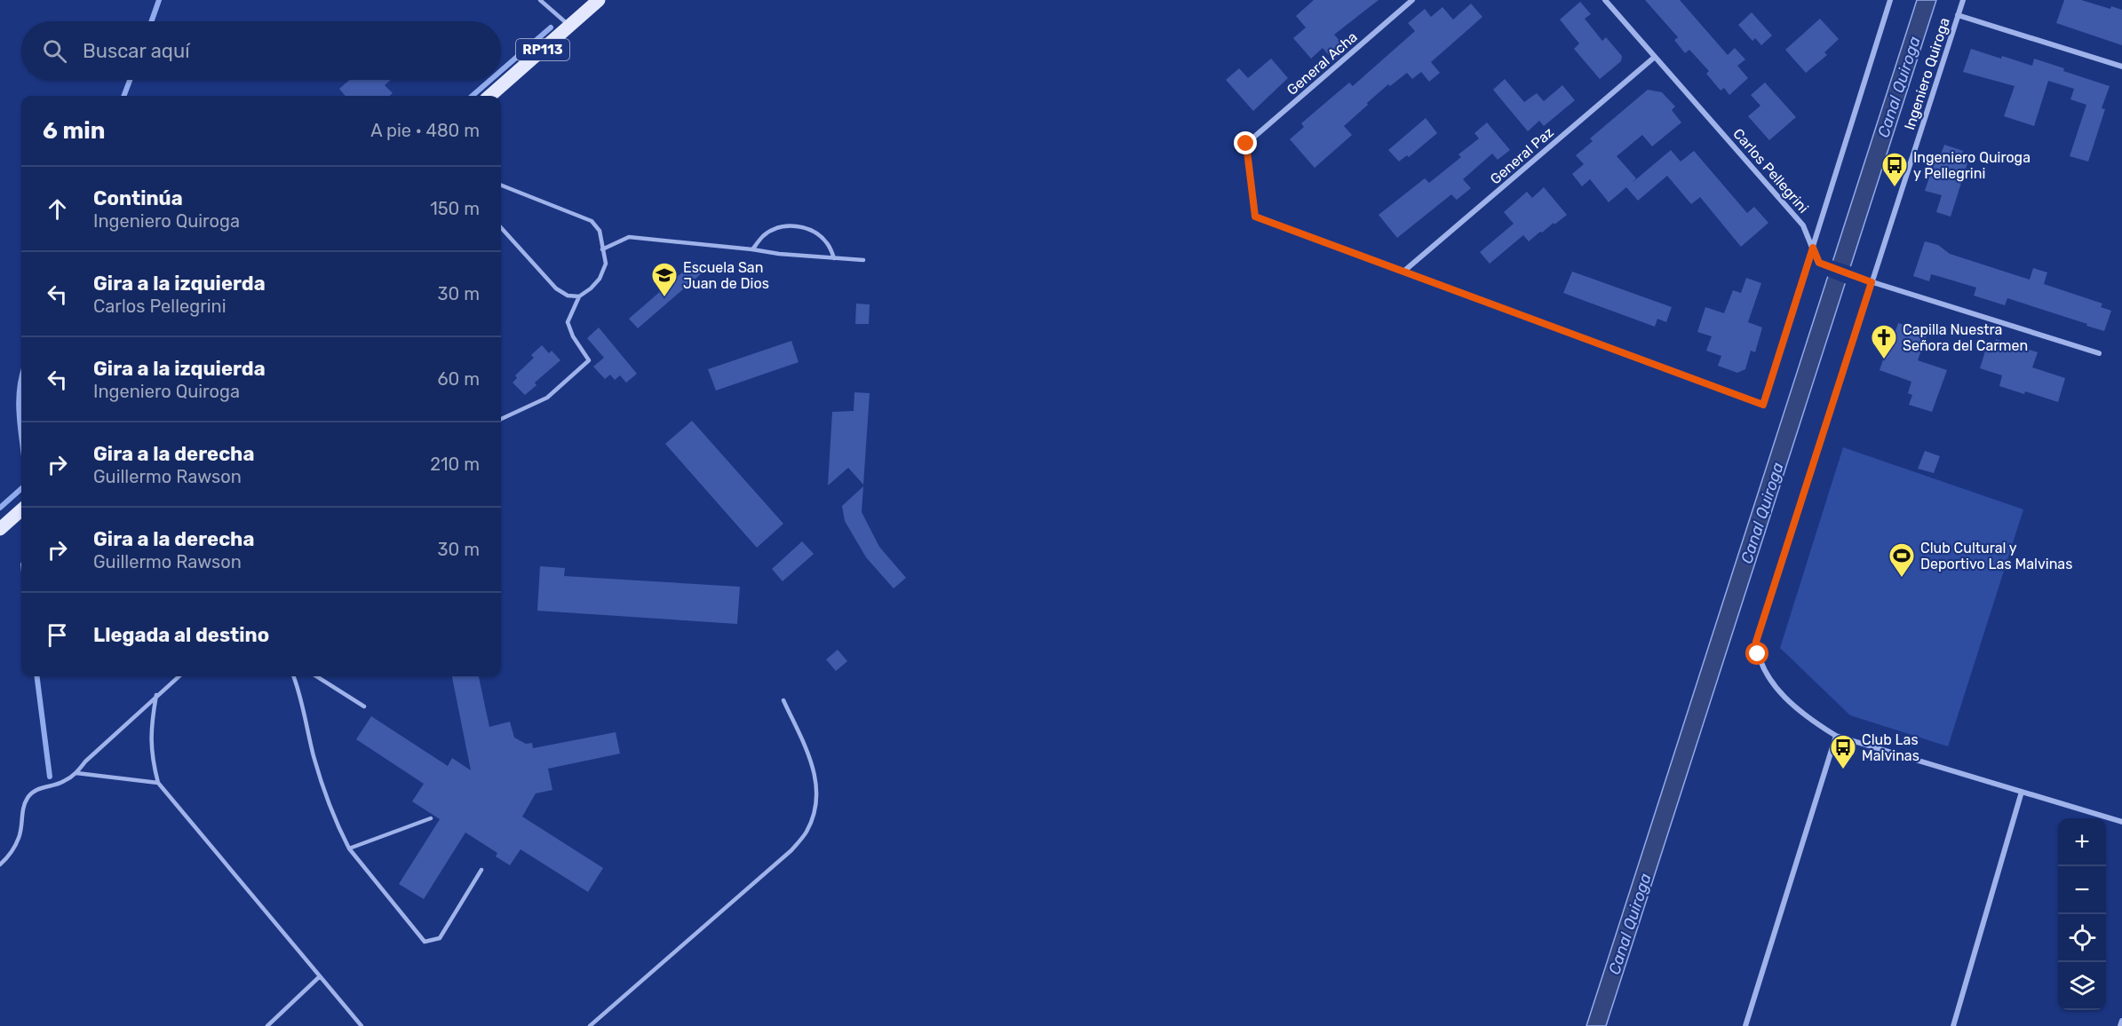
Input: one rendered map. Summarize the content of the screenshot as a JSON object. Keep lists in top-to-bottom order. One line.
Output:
{"streets":{"main road":["RP113"],"street":["General Acha","Ingeniero Quiroga","General Paz","Carlos Pellegrini"]},"crossings":[["General Acha","General Paz"],["Ingeniero Quiroga","Carlos Pellegrini"],["General Paz","Carlos Pellegrini"]],"water":["Canal Quiroga"],"places":{"bus stop":["Ingeniero Quiroga y Pellegrini","Club Las Malvinas"],"school or university":["Escuela San Juan de Dios"],"church":["Capilla Nuestra Señora del Carmen"],"sports":["Club Cultural y Deportivo Las Malvinas"]},"page":{"search":"Buscar aquí","heading":["6 min","A pie · 480 m"],"list":[["Continúa","Ingeniero Quiroga","150 m"],["Gira a la izquierda","Carlos Pellegrini","30 m"],["Gira a la izquierda","Ingeniero Quiroga","60 m"],["Gira a la derecha","Guillermo Rawson","210 m"],["Gira a la derecha","Guillermo Rawson","30 m"],"Llegada al destino"],"map_buttons":["+","−"]}}
